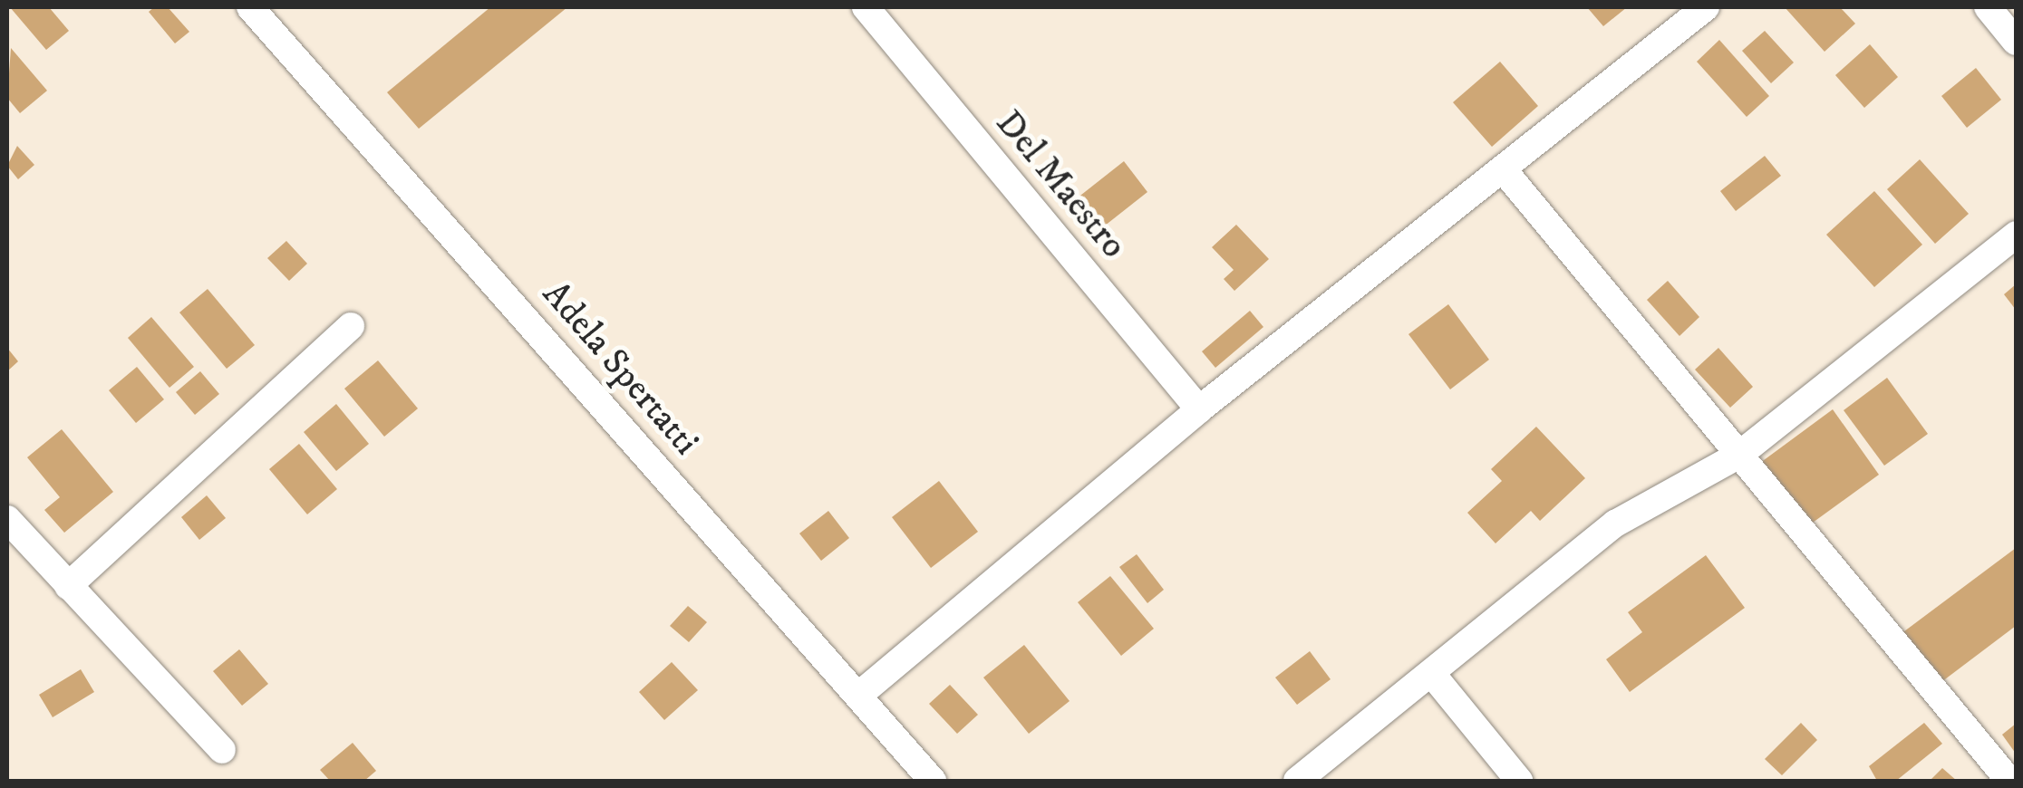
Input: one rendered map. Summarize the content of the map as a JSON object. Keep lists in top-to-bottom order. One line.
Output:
{"streets":{"street":["Del Maestro","Adela Spertatti"]}}
